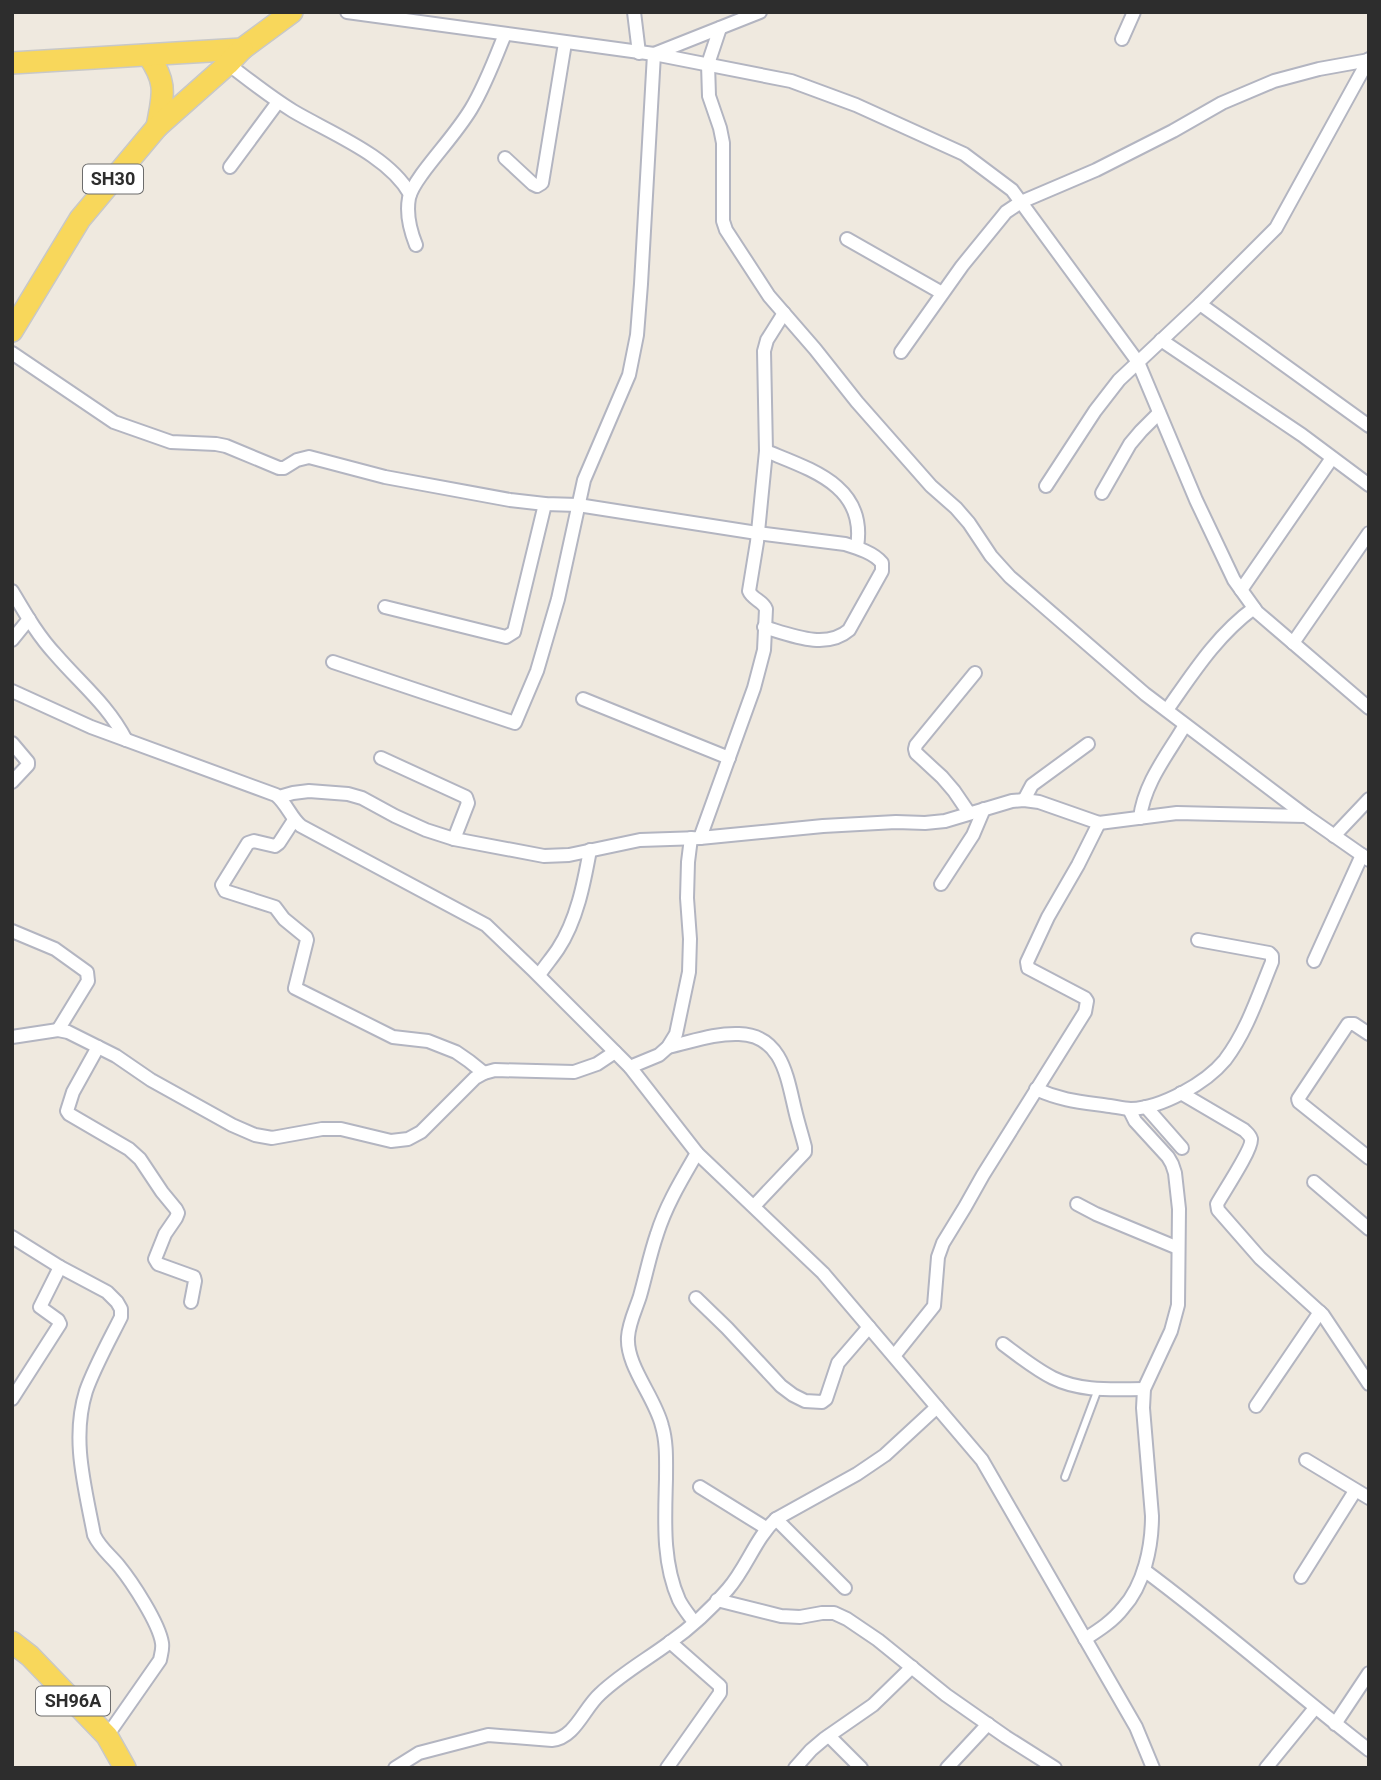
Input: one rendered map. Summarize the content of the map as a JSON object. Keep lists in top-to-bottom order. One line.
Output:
{"streets":{"main road":["SH30","SH96A"]}}
